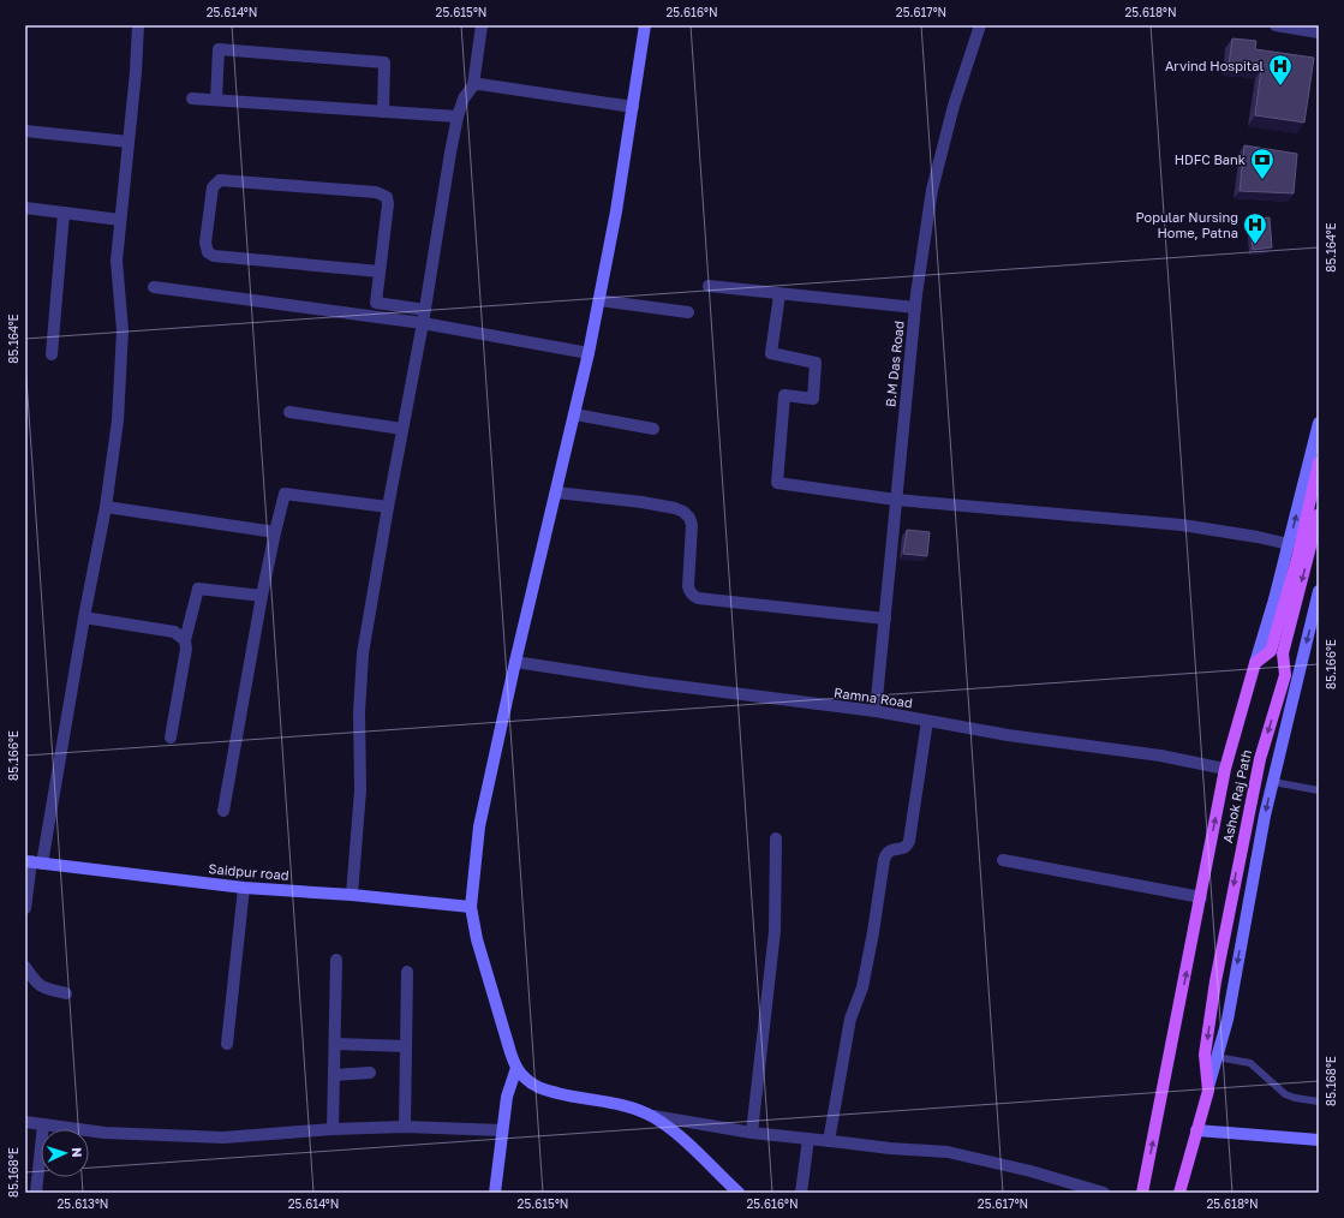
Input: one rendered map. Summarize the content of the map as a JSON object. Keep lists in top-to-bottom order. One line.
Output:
{"streets":{"main road":["Ashok Raj Path","Saidpur road"],"street":["B.M Das Road","Ramna Road"]},"crossings":[["B.M Das Road","Ramna Road"],["Ramna Road","Ashok Raj Path"]],"places":{"hospital":["Arvind Hospital","Popular Nursing Home, Patna"],"bank":["HDFC Bank"]},"north":"right","coordinates":["25.614°N","25.615°N","25.616°N","25.617°N","25.618°N","85.164°E","85.166°E","85.168°E","25.613°N"]}
